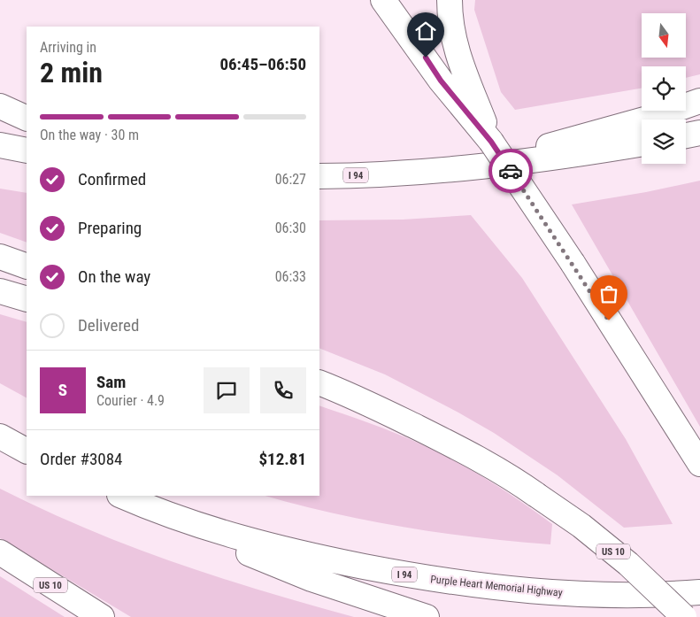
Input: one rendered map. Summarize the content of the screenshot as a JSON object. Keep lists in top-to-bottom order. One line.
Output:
{"streets":{"highway":["I 94","US 10","Purple Heart Memorial Highway"]},"north":"bottom","page":{"heading":["2 min","Arriving in","06:45–06:50"],"panel":["Sam","Courier · 4.9","Order #3084","$12.81"],"bar":"On the way · 30 m","list":[["Confirmed","06:27"],["Preparing","06:30"],["On the way","06:33"],"Delivered"],"round":"S"}}
